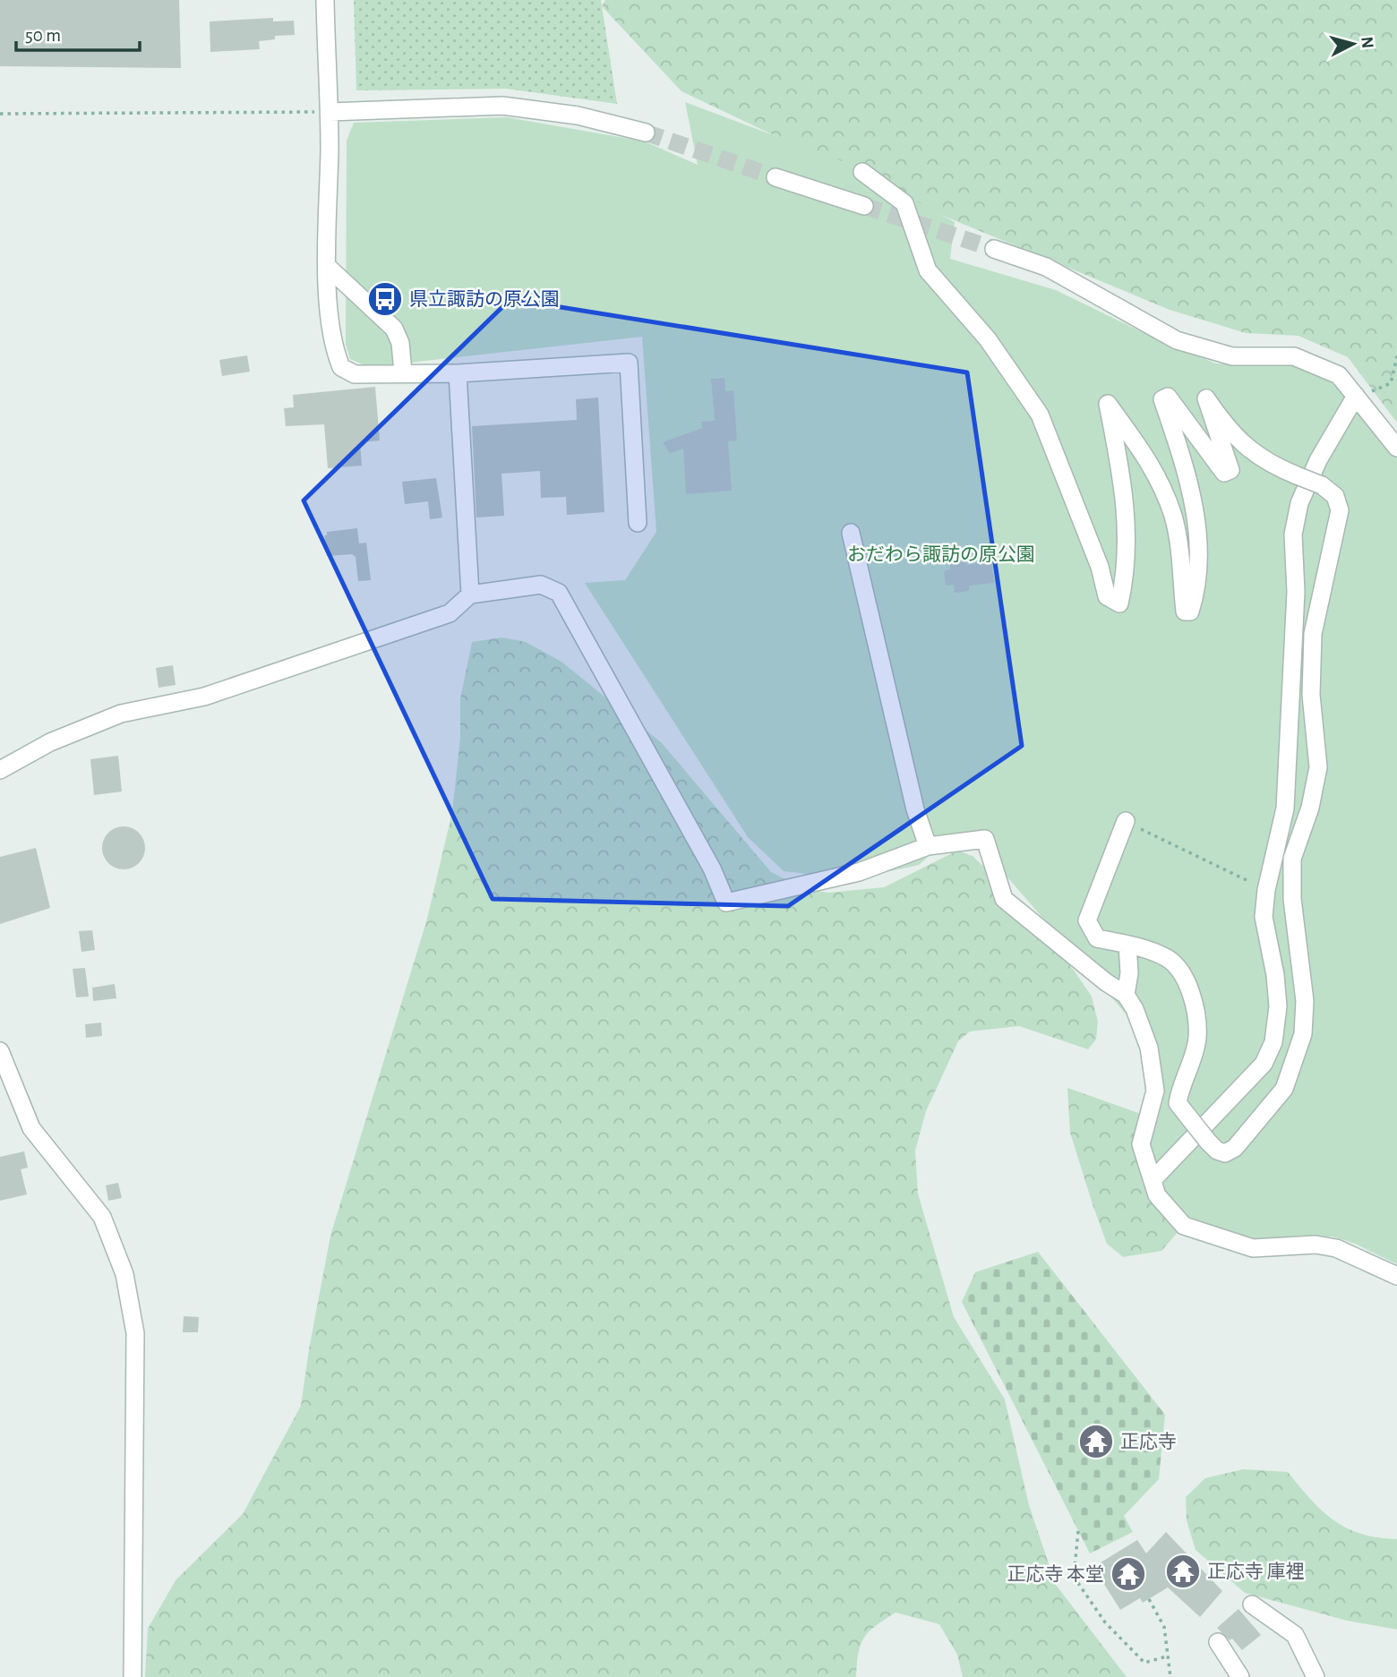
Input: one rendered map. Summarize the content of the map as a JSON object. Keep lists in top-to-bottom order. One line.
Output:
{"parks":["おだわら諏訪の原公園"],"places":{"bus stop":["県立諏訪の原公園"],"temple":["正応寺","正応寺 庫裡","正応寺 本堂"]},"scale_bar":"50 m","north":"right"}
